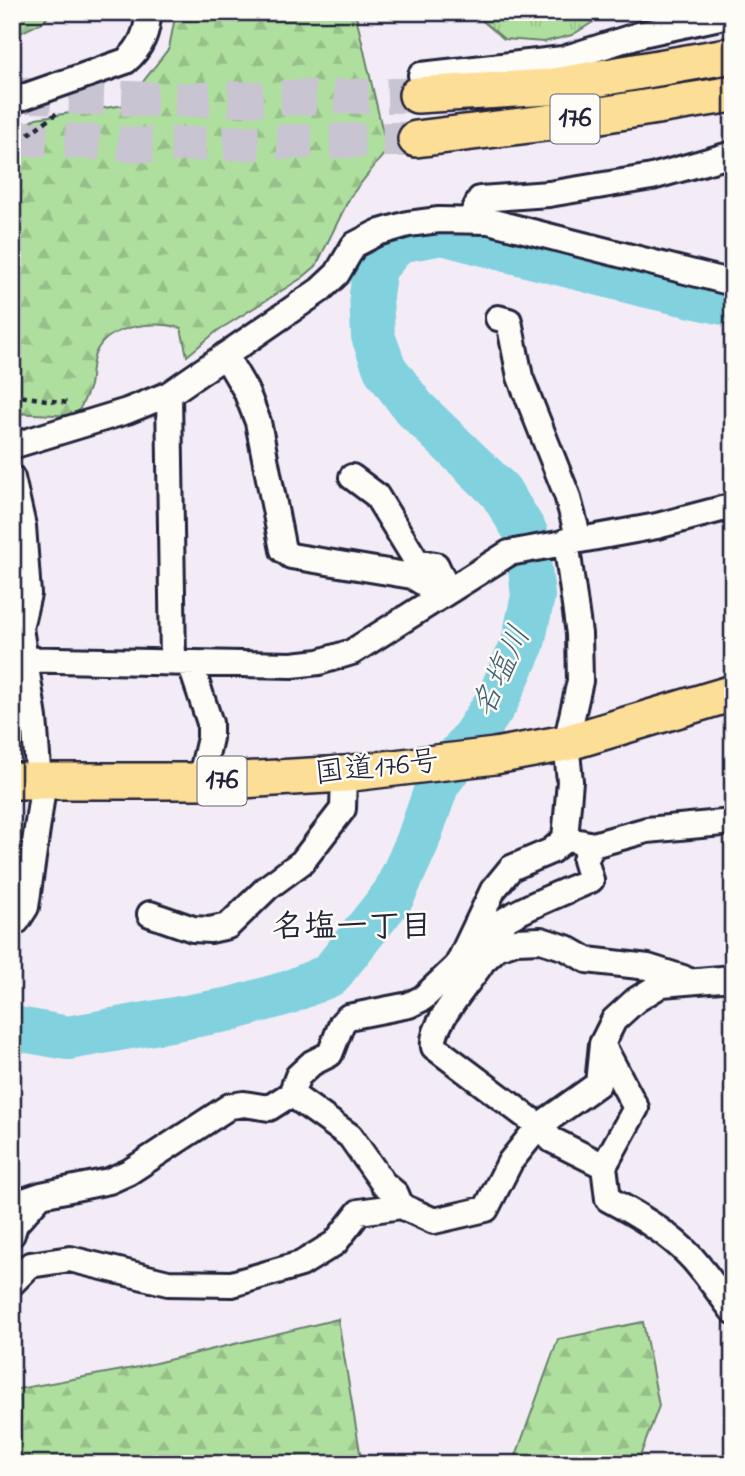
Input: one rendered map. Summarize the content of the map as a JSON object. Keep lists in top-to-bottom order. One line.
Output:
{"streets":{"highway":["176","国道176号"]},"districts":["名塩一丁目"],"water":["名塩川"]}
